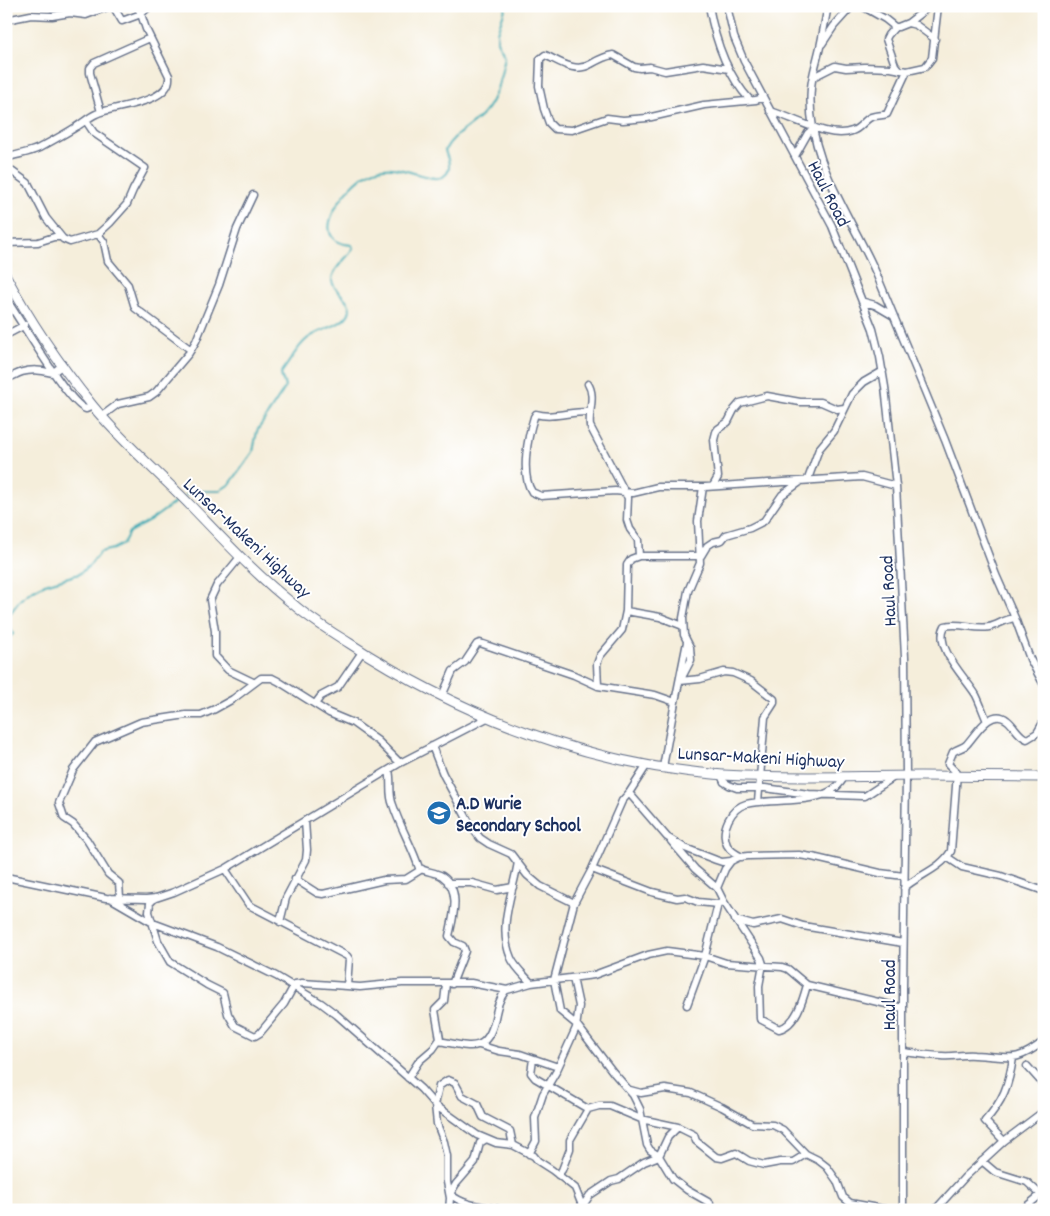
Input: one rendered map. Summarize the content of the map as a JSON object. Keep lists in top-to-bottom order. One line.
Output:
{"streets":{"main road":["Lunsar-Makeni Highway"],"street":["Haul Road"]},"crossings":[["Haul Road","Lunsar-Makeni Highway"]],"places":{"school or university":["A.D Wurie Secondary School"]}}
